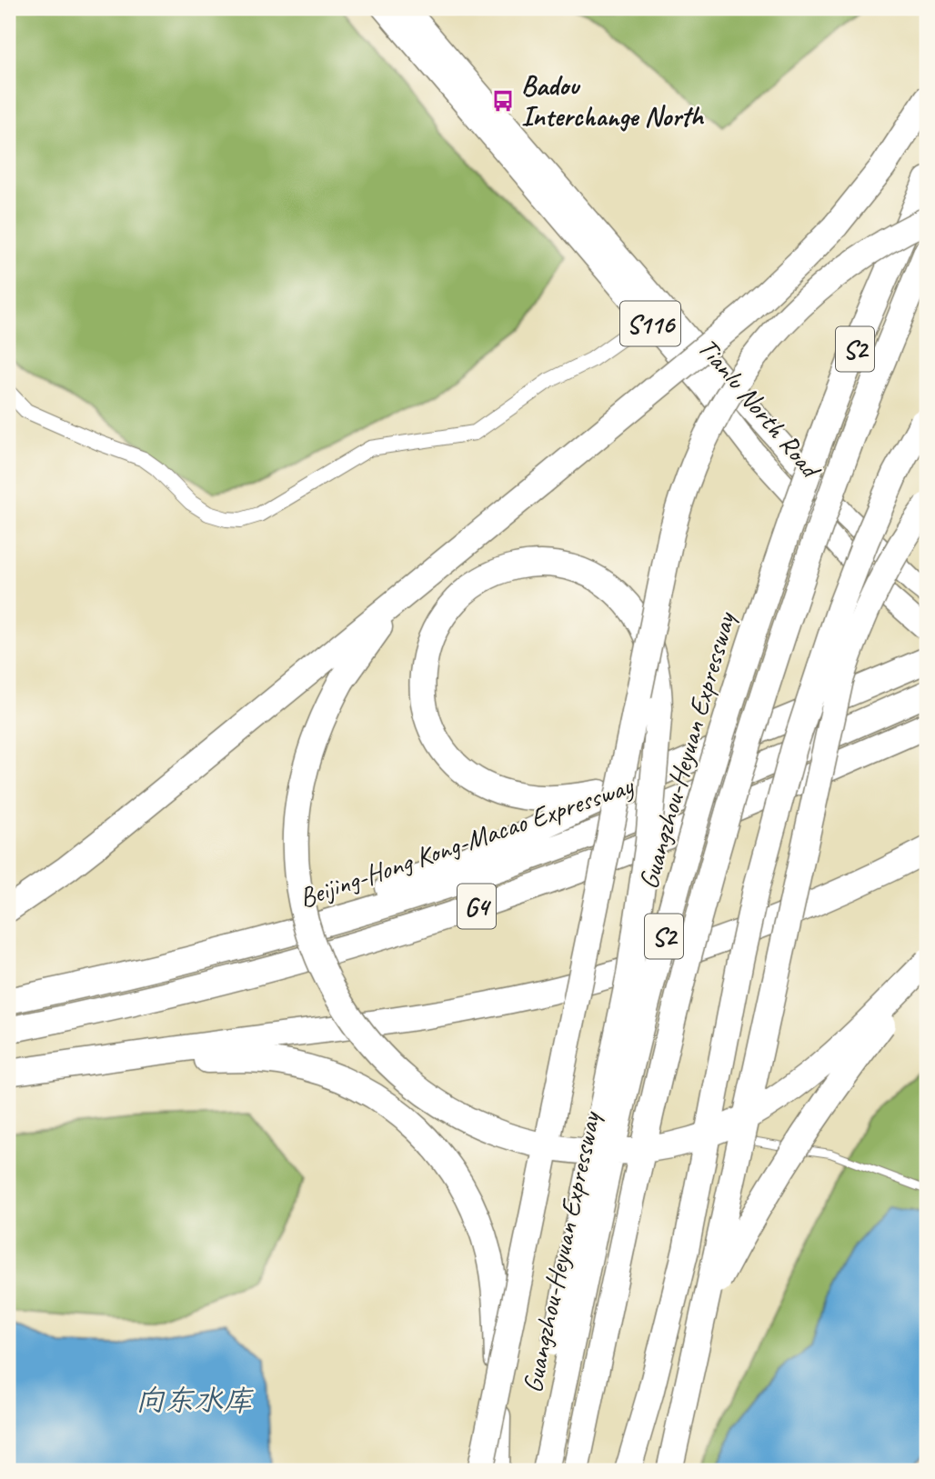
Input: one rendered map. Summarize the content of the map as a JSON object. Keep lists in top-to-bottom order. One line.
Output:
{"streets":{"highway":["S2","Guangzhou-Heyuan Expressway","Beijing-Hong Kong-Macao Expressway","G4"],"main road":["S116","Tianlu North Road"]},"water":["向东水库"],"places":{"bus stop":["Badou Interchange North"]}}
